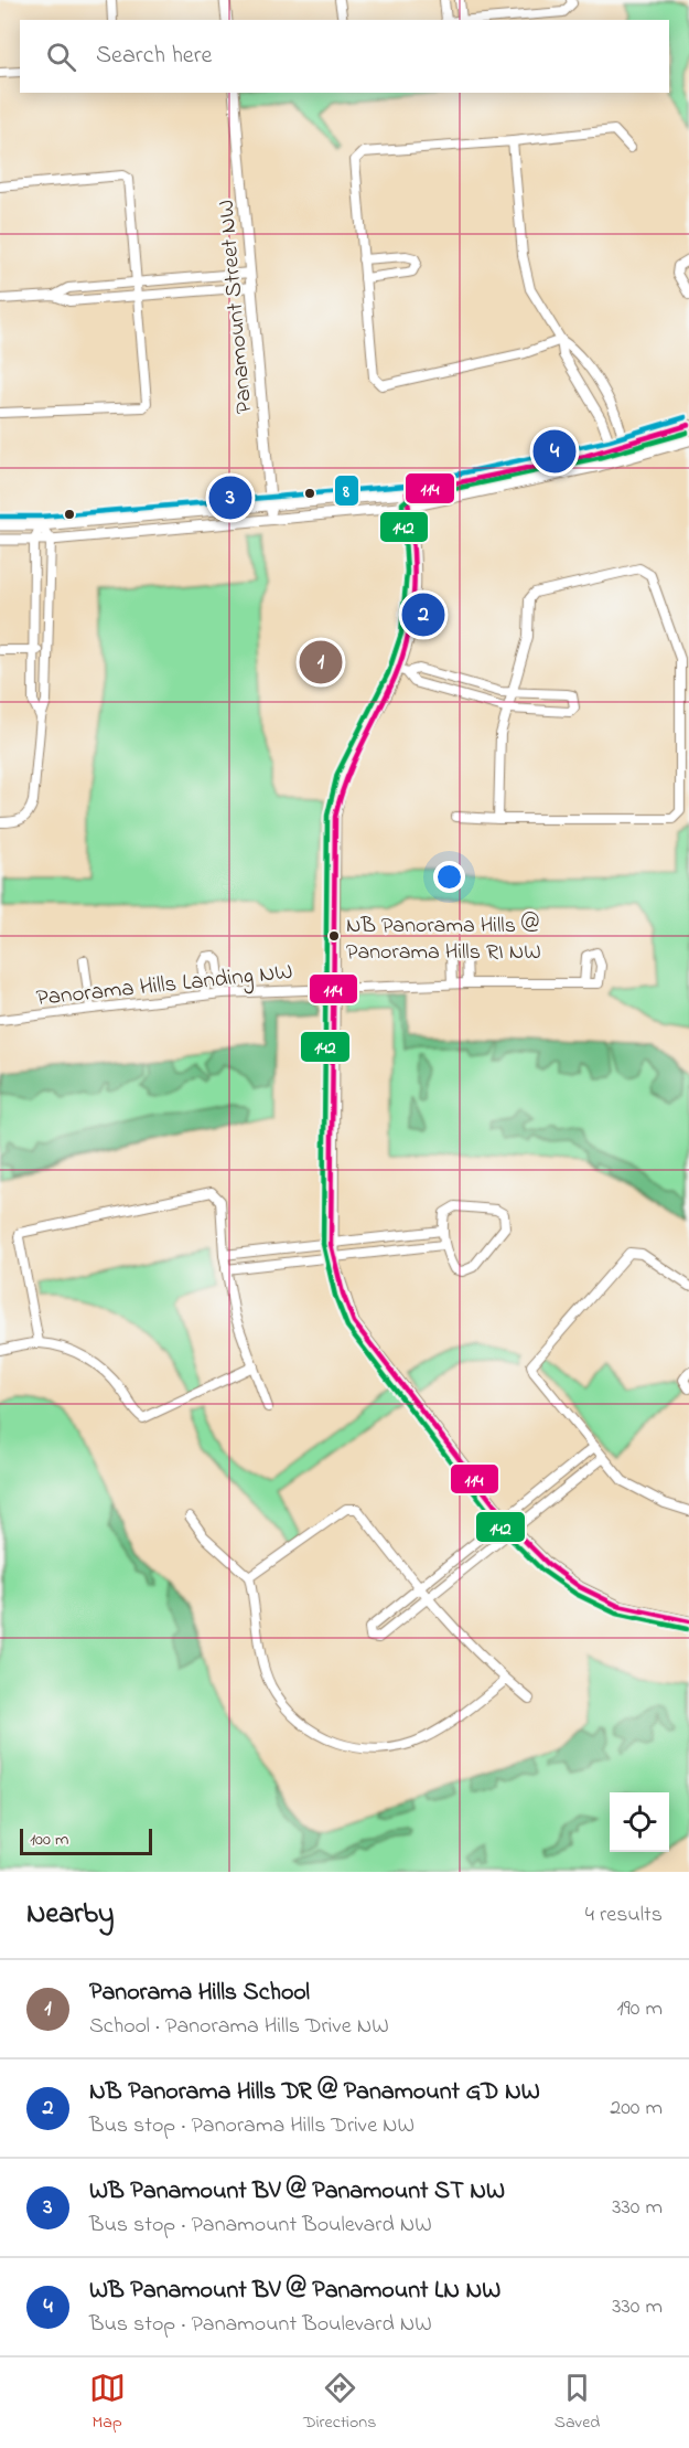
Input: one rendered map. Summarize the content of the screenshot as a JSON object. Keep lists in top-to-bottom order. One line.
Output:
{"streets":{"street":["Panamount Street NW","Panorama Hills Landing NW"]},"places":["NB Panorama Hills @ Panorama Hills RI NW"],"lines":["transit line 8","transit line 114","transit line 142"],"scale_bar":"100 m","page":{"search":"Search here","pins":["4","3","2","1"],"scale":"100 m","heading":["Nearby","4 results"],"list":[{"mark":"1","name":"Panorama Hills School","note":"School · Panorama Hills Drive NW","value":"190 m"},{"mark":"2","name":"NB Panorama Hills DR @ Panamount GD NW","note":"Bus stop · Panorama Hills Drive NW","value":"200 m"},{"mark":"3","name":"WB Panamount BV @ Panamount ST NW","note":"Bus stop · Panamount Boulevard NW","value":"330 m"},{"mark":"4","name":"WB Panamount BV @ Panamount LN NW","note":"Bus stop · Panamount Boulevard NW","value":"330 m"}],"nav":["Map","Directions","Saved"]}}
